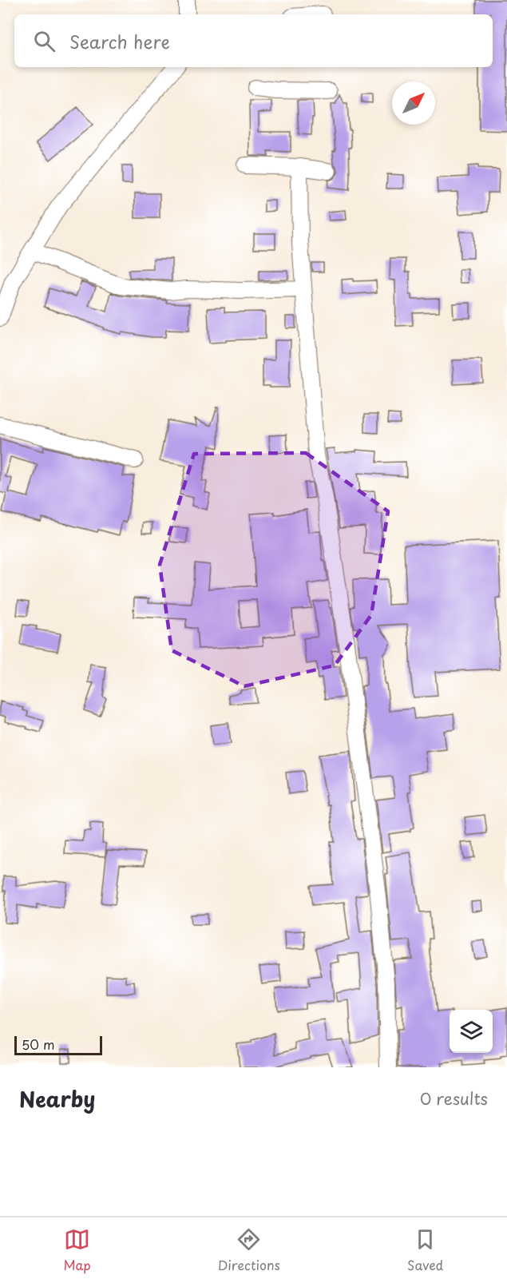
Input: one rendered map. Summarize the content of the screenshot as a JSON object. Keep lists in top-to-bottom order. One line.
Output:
{"scale_bar":"50 m","north":"top right","page":{"search":"Search here","scale":"50 m","heading":["Nearby","0 results"],"nav":["Map","Directions","Saved"]}}
